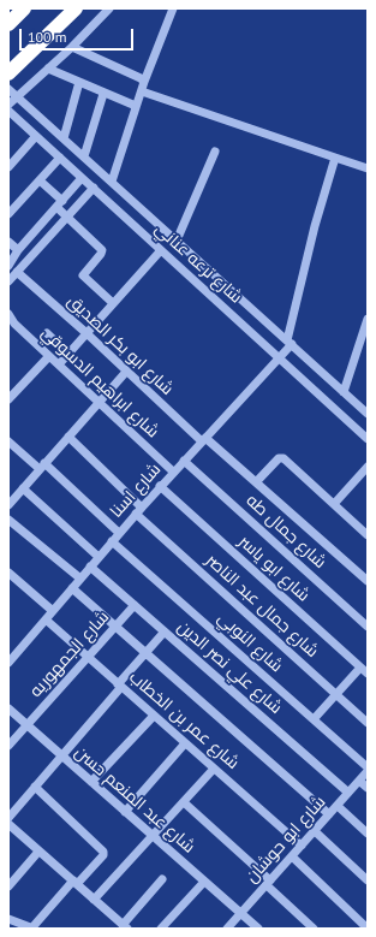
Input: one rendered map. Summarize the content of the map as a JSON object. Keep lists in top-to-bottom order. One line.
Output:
{"streets":{"street":["شارع ترعه عناني","شارع ابو بكر الصديق","شارع ابراهيم الدسوقي","شارع اسنا","شارع جمال طه","شارع ابو ياسر","شارع جمال عبد الناصر","شارع النوبي","شارع الجمهوريه","شارع علي نصر الدين","شارع عمر بن الخطاب","شارع عبد المنعم حسن","شارع ابو حوشان"]},"crossings":[["شارع ترعه عناني","شارع اسنا"],["شارع ابو بكر الصديق","شارع اسنا"],["شارع ابراهيم الدسوقي","شارع اسنا"],["شارع اسنا","شارع جمال طه"],["شارع اسنا","شارع ابو ياسر"],["شارع اسنا","شارع جمال عبد الناصر"],["شارع اسنا","شارع النوبي"],["شارع اسنا","شارع علي نصر الدين"],["شارع اسنا","شارع عمر بن الخطاب"],["شارع النوبي","شارع ابو حوشان"],["شارع الجمهوريه","شارع علي نصر الدين"],["شارع الجمهوريه","شارع عمر بن الخطاب"],["شارع الجمهوريه","شارع عبد المنعم حسن"],["شارع علي نصر الدين","شارع ابو حوشان"],["شارع عمر بن الخطاب","شارع ابو حوشان"],["شارع عبد المنعم حسن","شارع ابو حوشان"]],"scale_bar":"100 m"}
